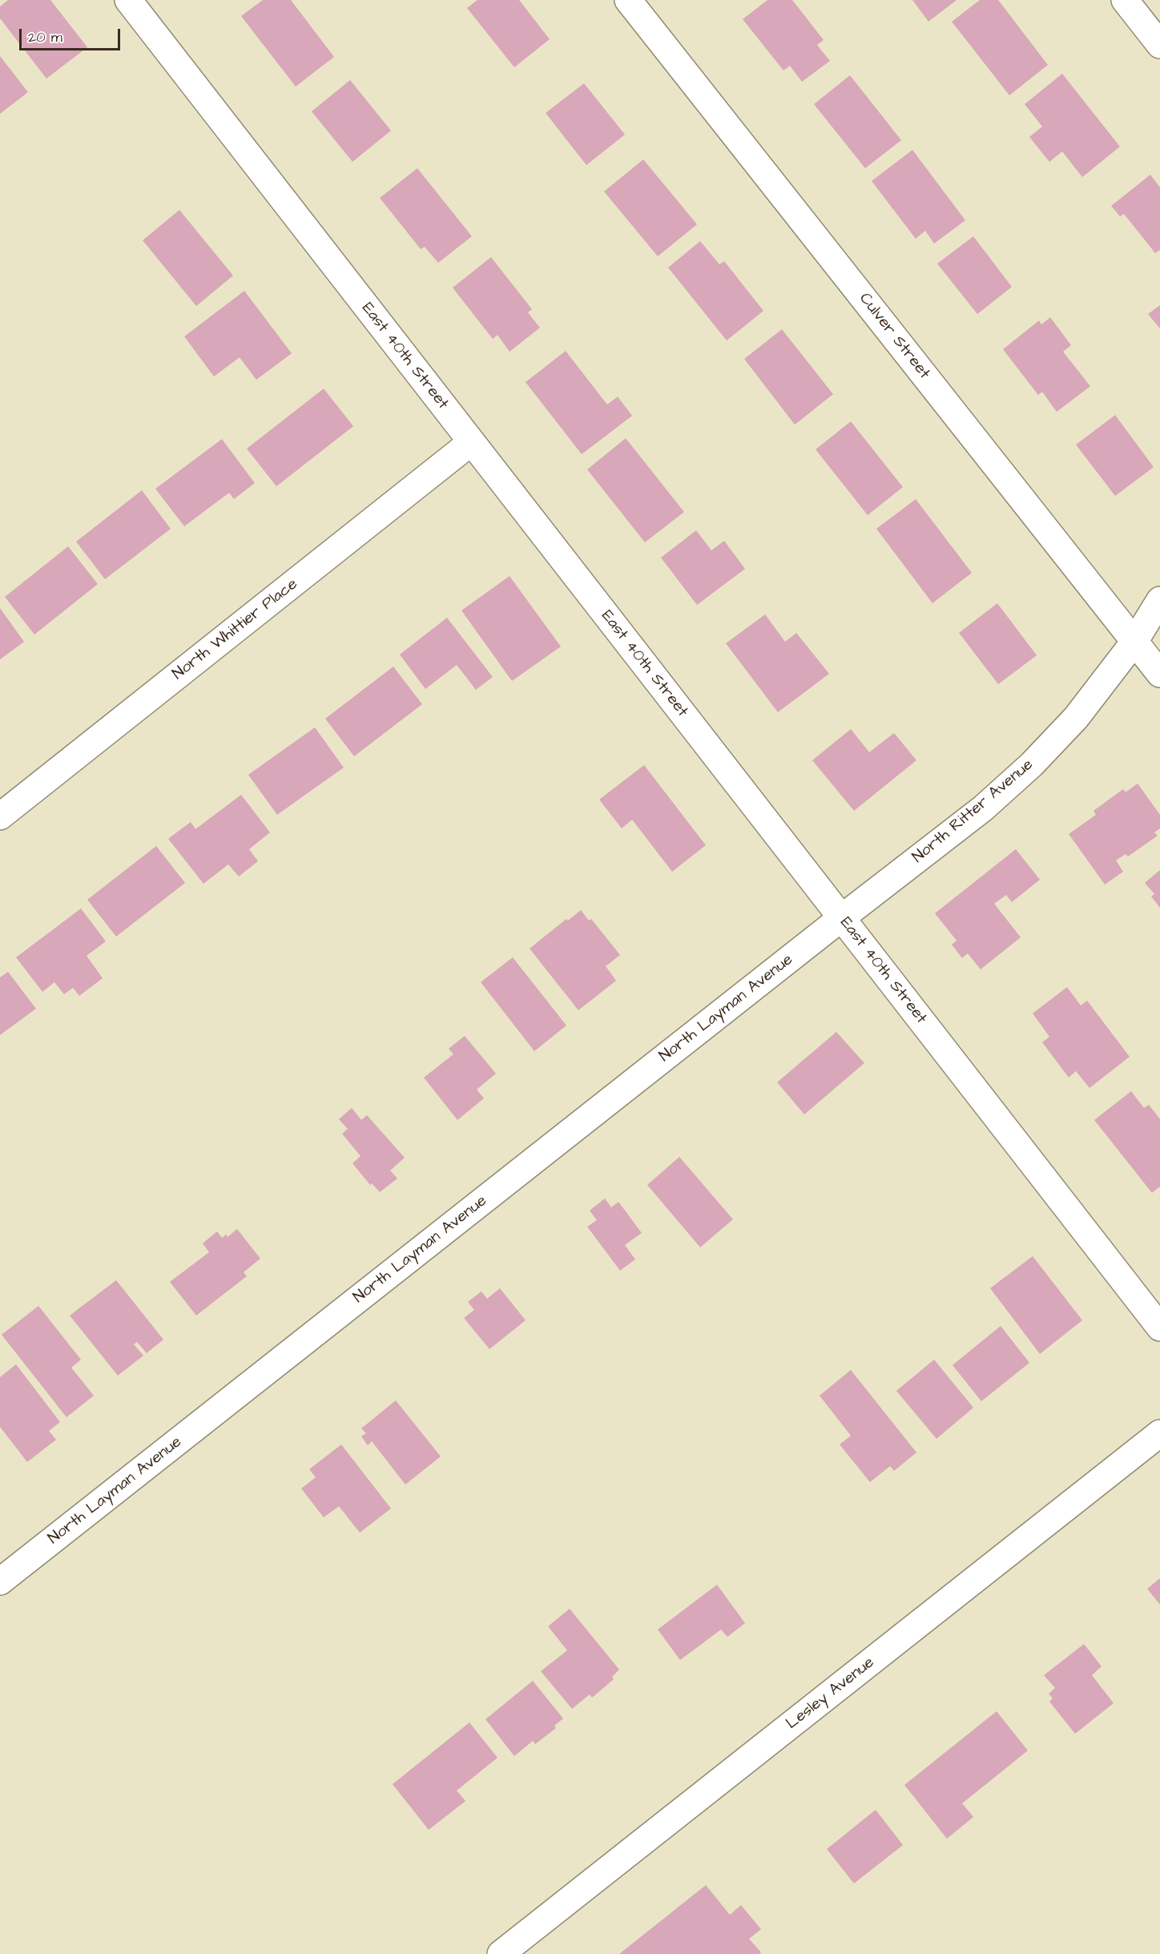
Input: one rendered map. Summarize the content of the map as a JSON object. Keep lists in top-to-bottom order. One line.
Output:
{"streets":{"street":["Culver Street","East 40th Street","North Whittier Place","North Ritter Avenue","North Layman Avenue","Lesley Avenue"]},"crossings":[["Culver Street","North Ritter Avenue"],["East 40th Street","North Whittier Place"],["East 40th Street","North Ritter Avenue"],["East 40th Street","North Layman Avenue"],["North Ritter Avenue","North Layman Avenue"]],"scale_bar":"20 m"}
